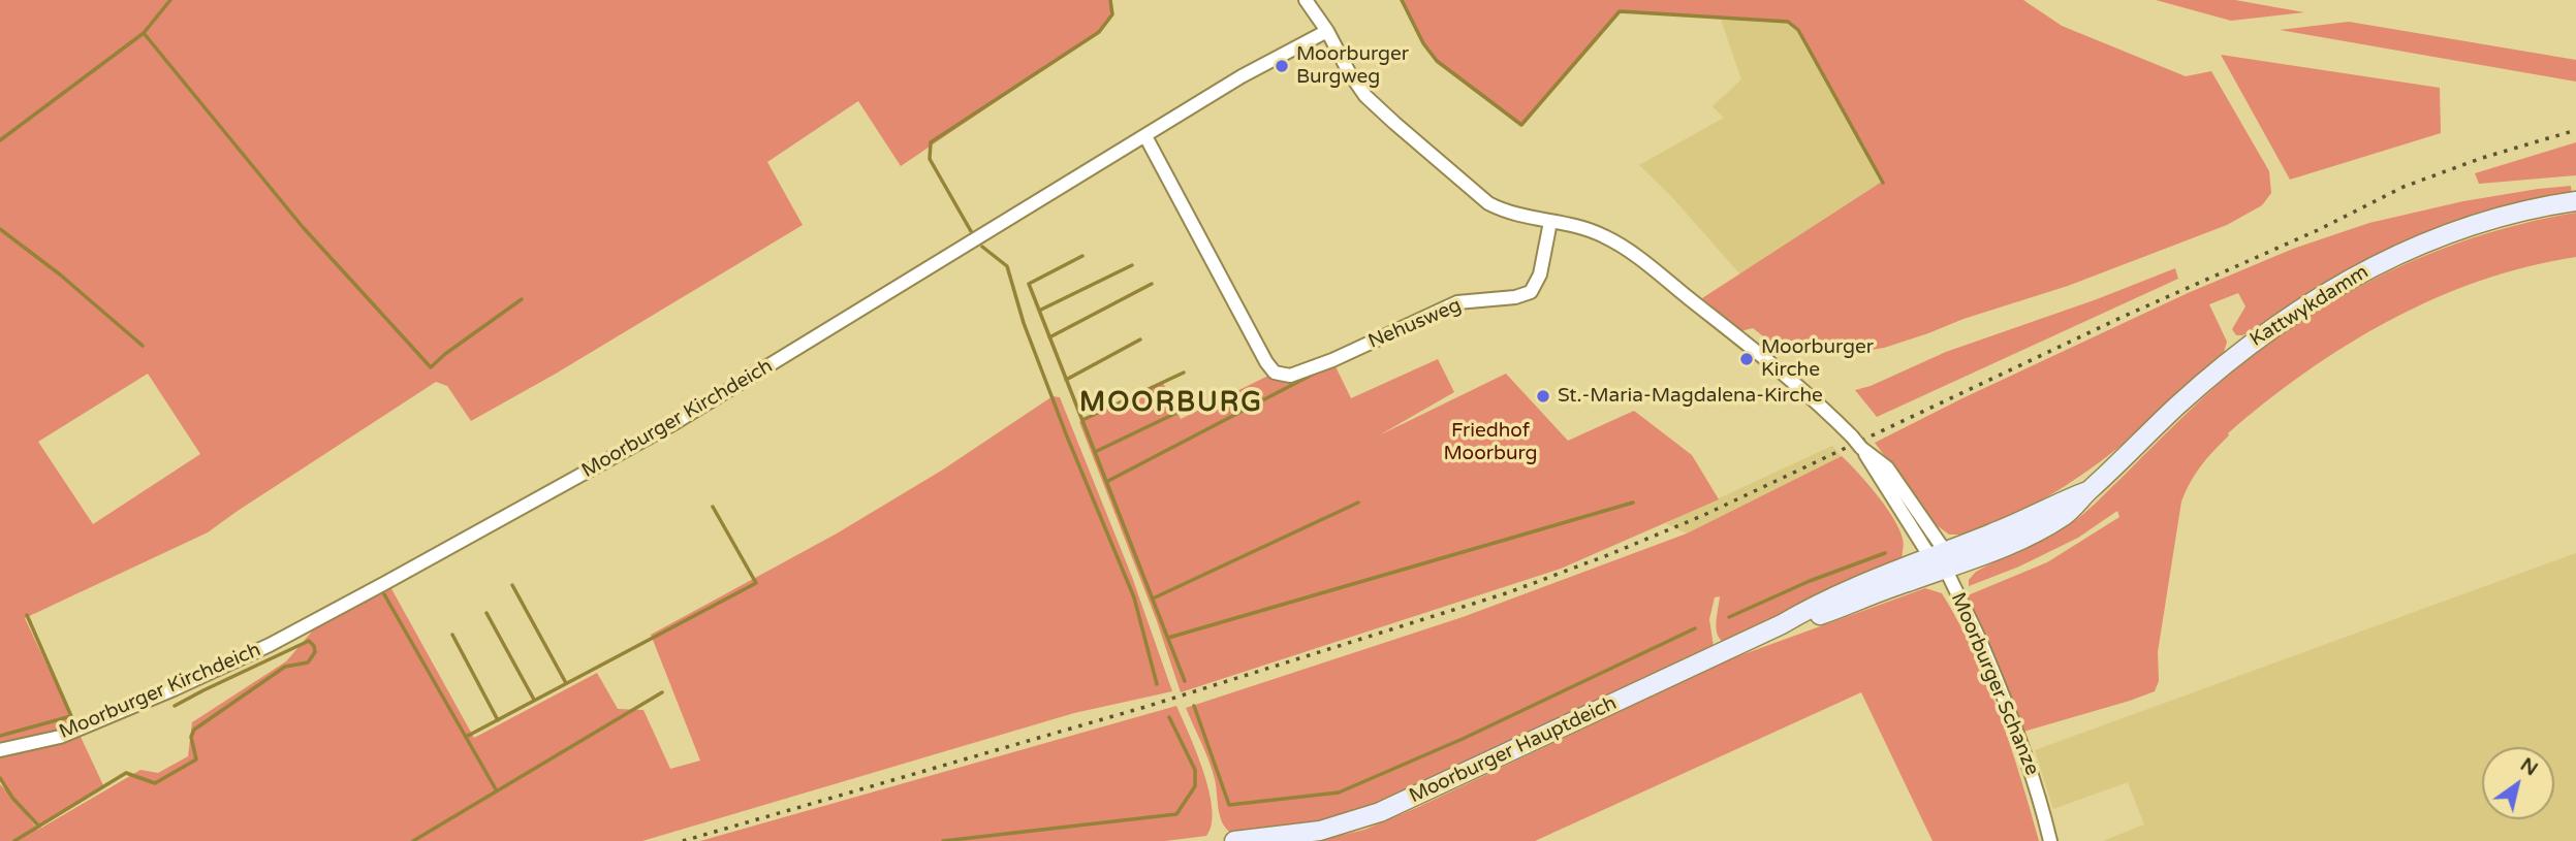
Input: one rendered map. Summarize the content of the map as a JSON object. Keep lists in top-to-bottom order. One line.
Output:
{"streets":{"main road":["Kattwykdamm","Moorburger Hauptdeich"],"street":["Nehusweg","Moorburger Kirchdeich","Moorburger Schanze"]},"crossings":[["Kattwykdamm","Moorburger Schanze"],["Kattwykdamm","Moorburger Hauptdeich"],["Nehusweg","Moorburger Kirchdeich"],["Nehusweg","Moorburger Schanze"],["Moorburger Kirchdeich","Moorburger Schanze"],["Moorburger Schanze","Moorburger Hauptdeich"]],"districts":["MOORBURG"],"parks":["Friedhof Moorburg"],"places":["Moorburger Burgweg","Moorburger Kirche","St.-Maria-Magdalena-Kirche"],"north":"top right"}
